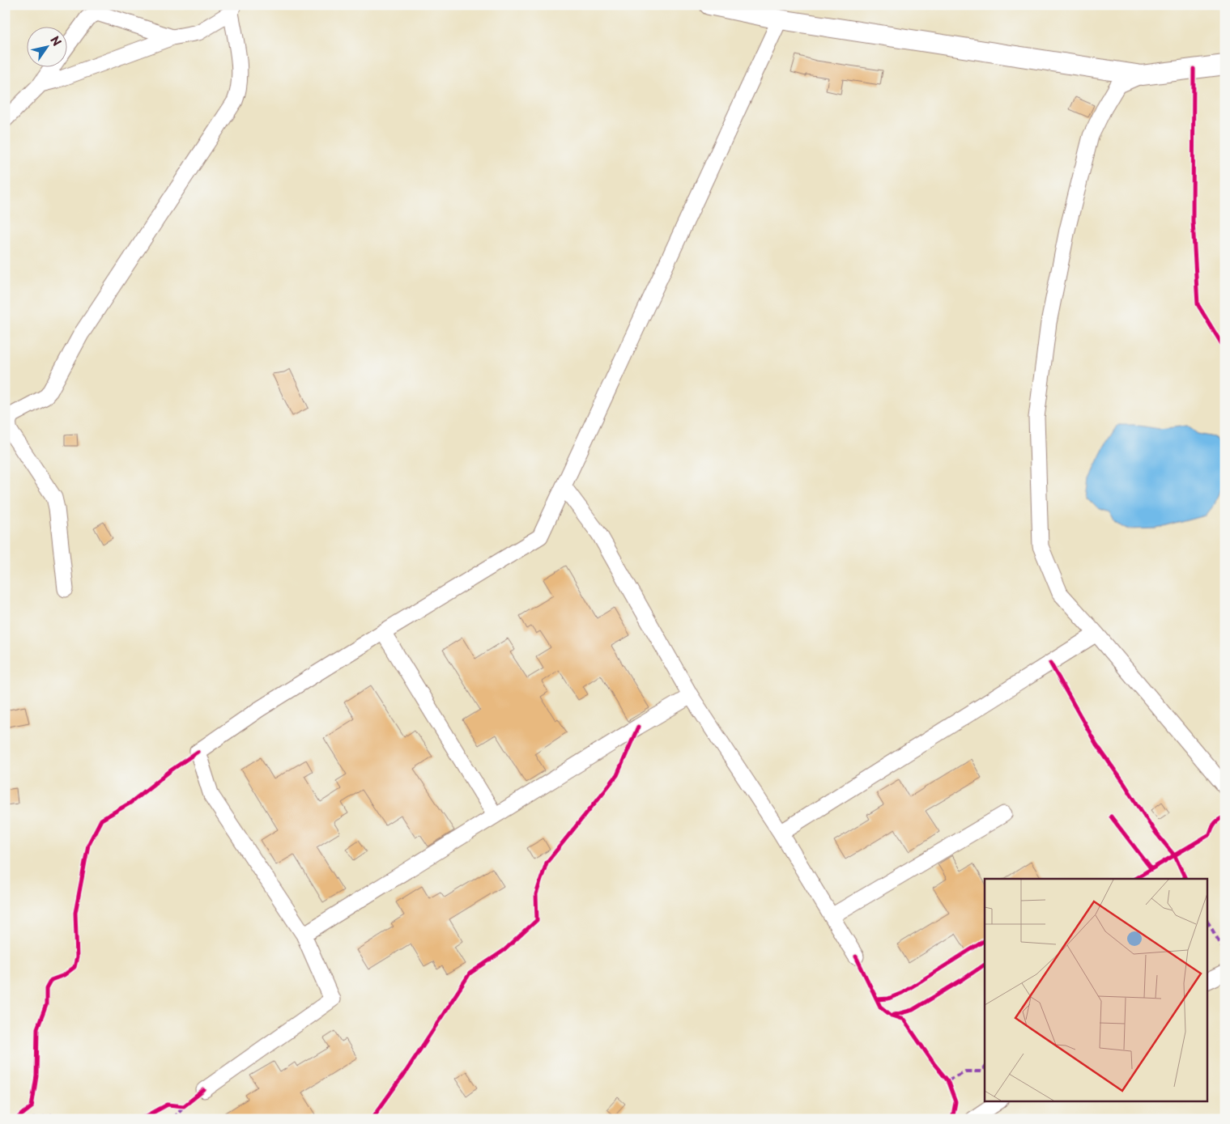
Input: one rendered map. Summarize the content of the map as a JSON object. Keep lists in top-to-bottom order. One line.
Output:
{"north":"top right"}
